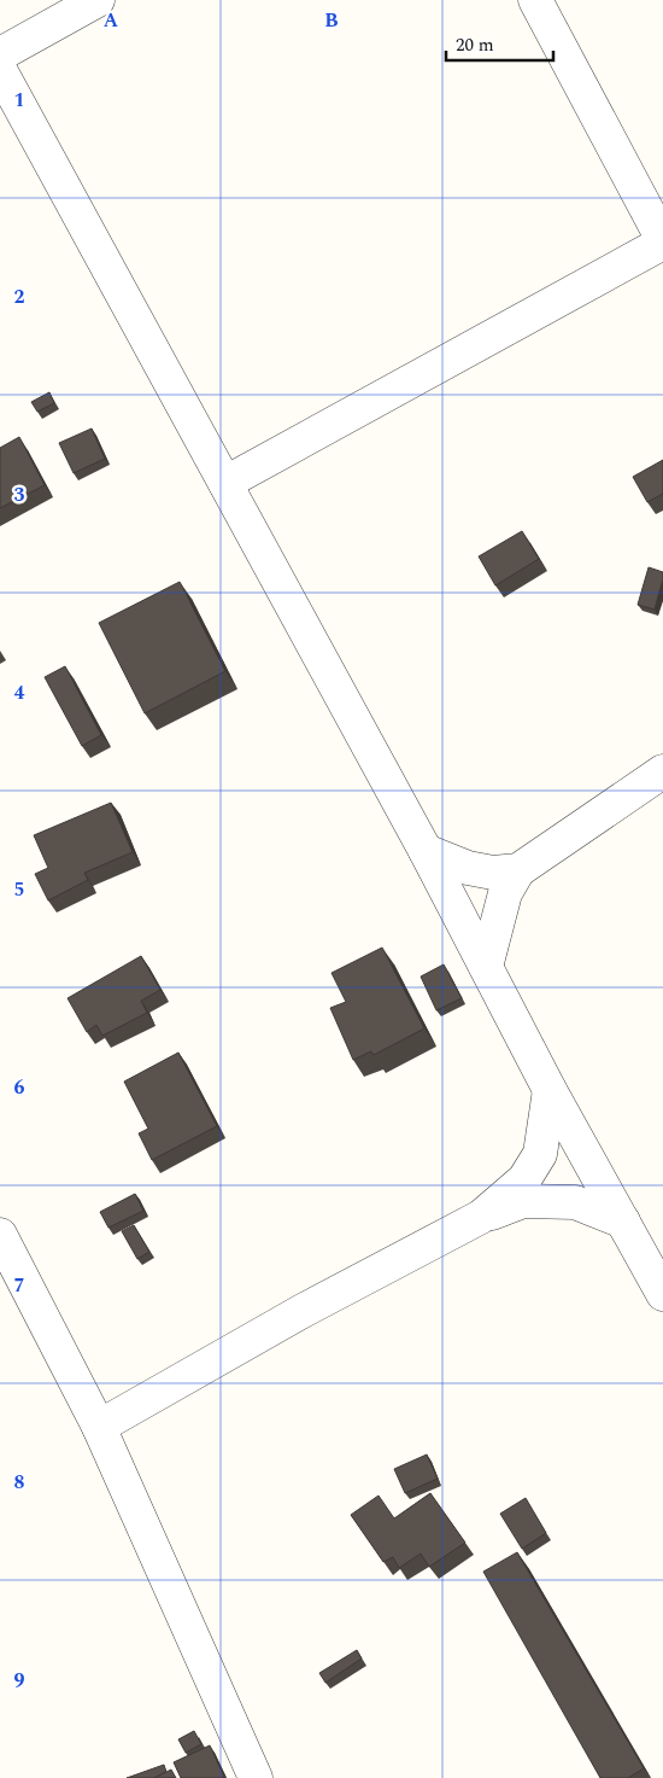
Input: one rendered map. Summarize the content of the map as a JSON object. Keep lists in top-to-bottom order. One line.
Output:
{"scale_bar":"20 m","grid":{"columns":["A","B"],"rows":["1","2","3","4","5","6","7","8","9"]}}
